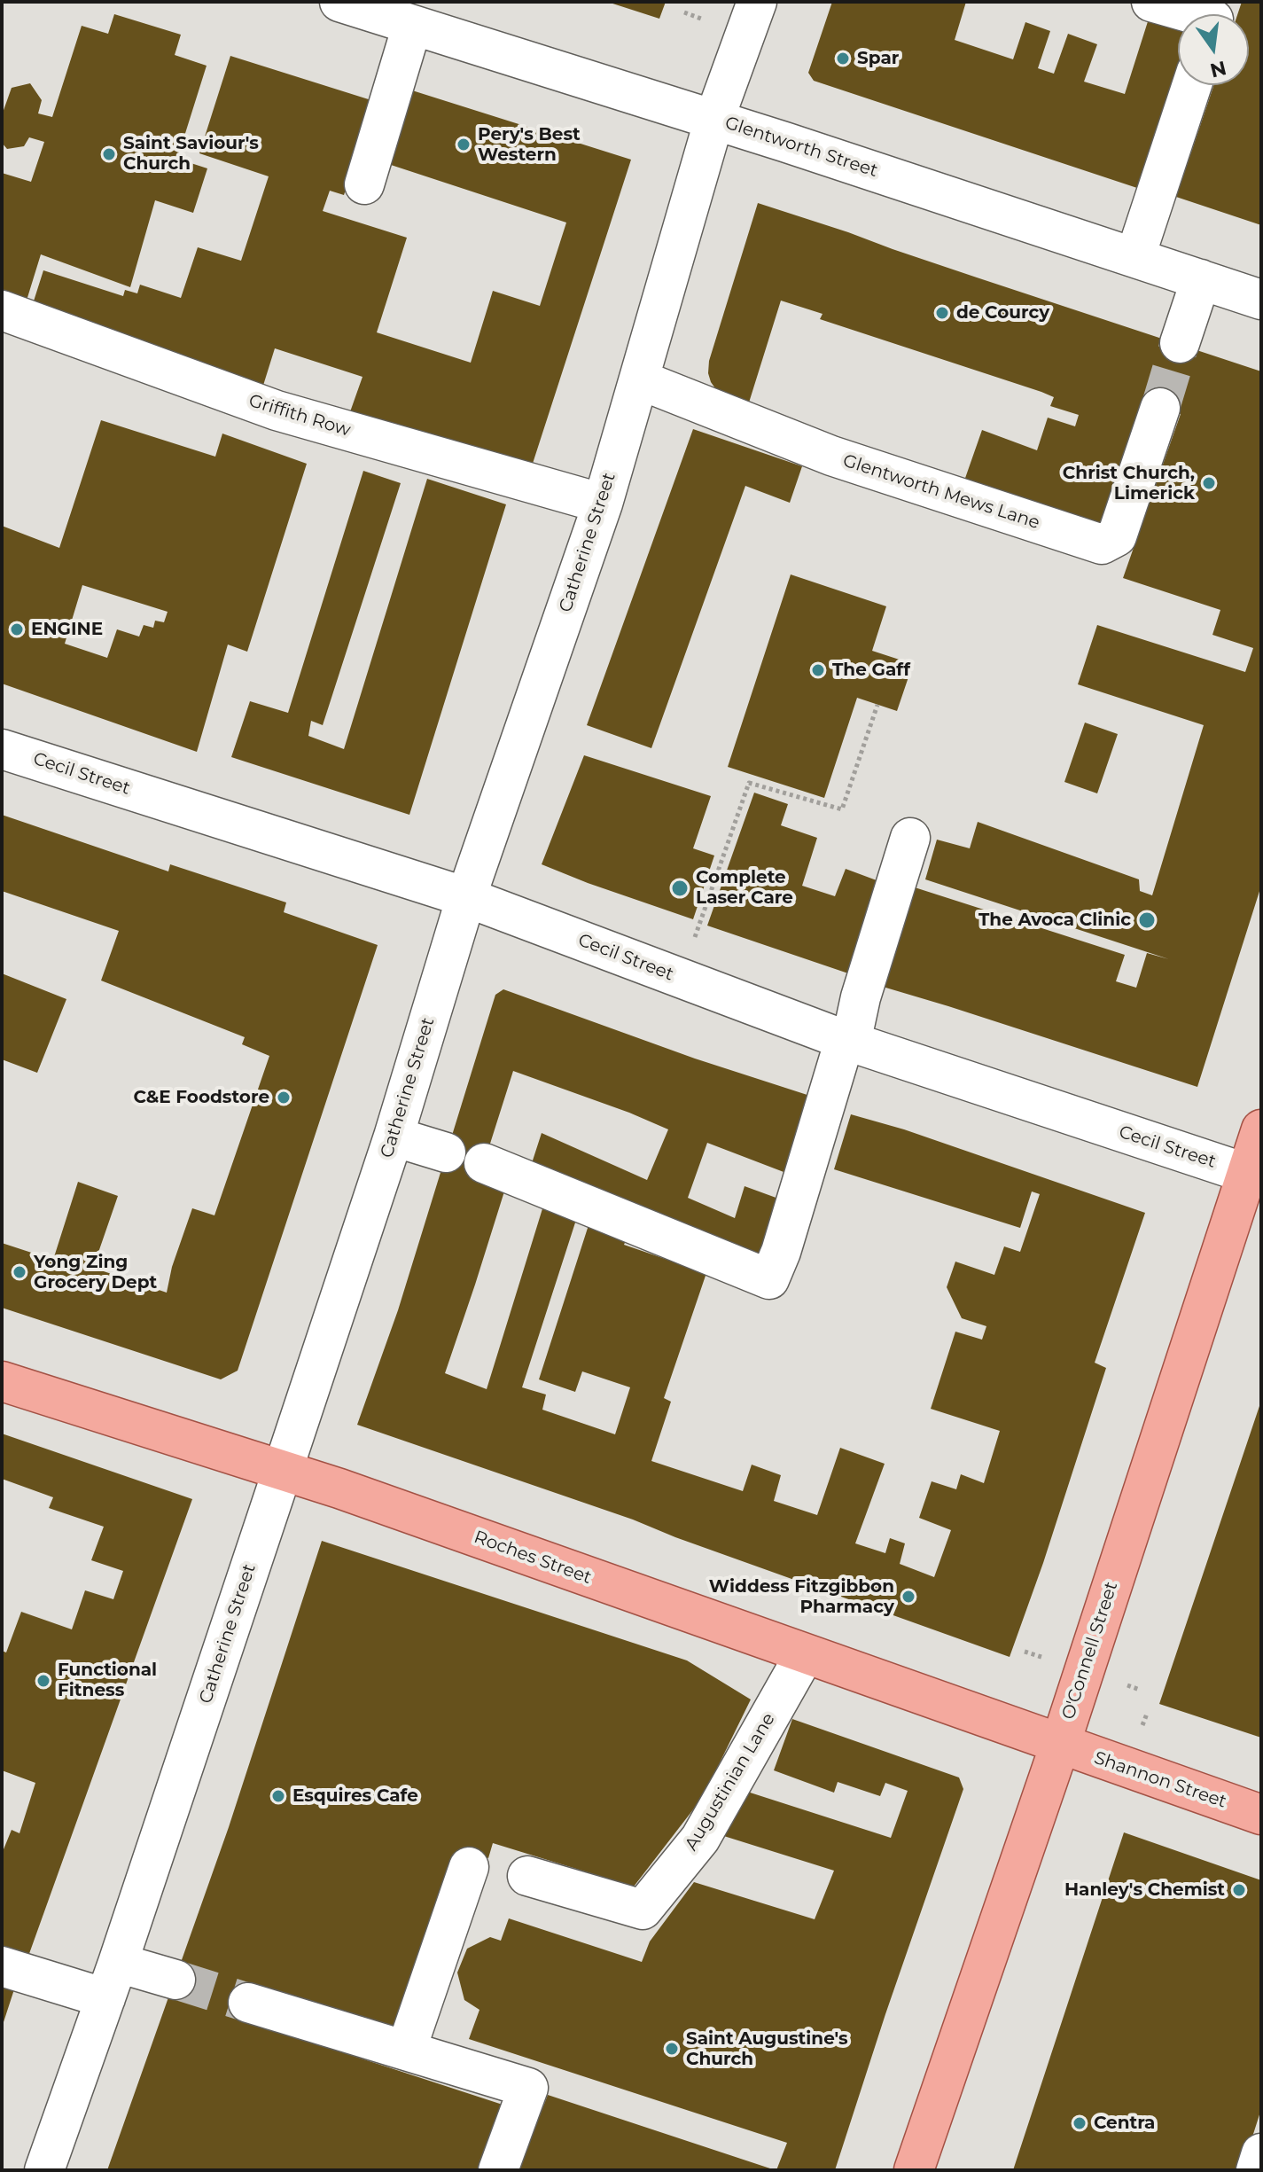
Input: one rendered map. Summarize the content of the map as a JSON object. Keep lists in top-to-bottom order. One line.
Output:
{"streets":{"main road":["Roches Street","O'Connell Street","Shannon Street"],"street":["Glentworth Street","Griffith Row","Glentworth Mews Lane","Catherine Street","Cecil Street","Augustinian Lane"]},"crossings":[["Glentworth Street","Catherine Street"],["Griffith Row","Catherine Street"],["Glentworth Mews Lane","Catherine Street"],["Catherine Street","Cecil Street"],["Catherine Street","Roches Street"],["Cecil Street","O'Connell Street"],["Roches Street","O'Connell Street"],["Roches Street","Shannon Street"],["Roches Street","Augustinian Lane"],["O'Connell Street","Shannon Street"]],"places":["Spar","Pery's Best Western","Saint Saviour's Church","de Courcy","Christ Church, Limerick","ENGINE","The Gaff","Complete Laser Care","The Avoca Clinic","C&E Foodstore","Yong Zing Grocery Dept","Widdess Fitzgibbon Pharmacy","Functional Fitness","Esquires Cafe","Hanley's Chemist","Saint Augustine's Church","Centra"],"north":"bottom"}
